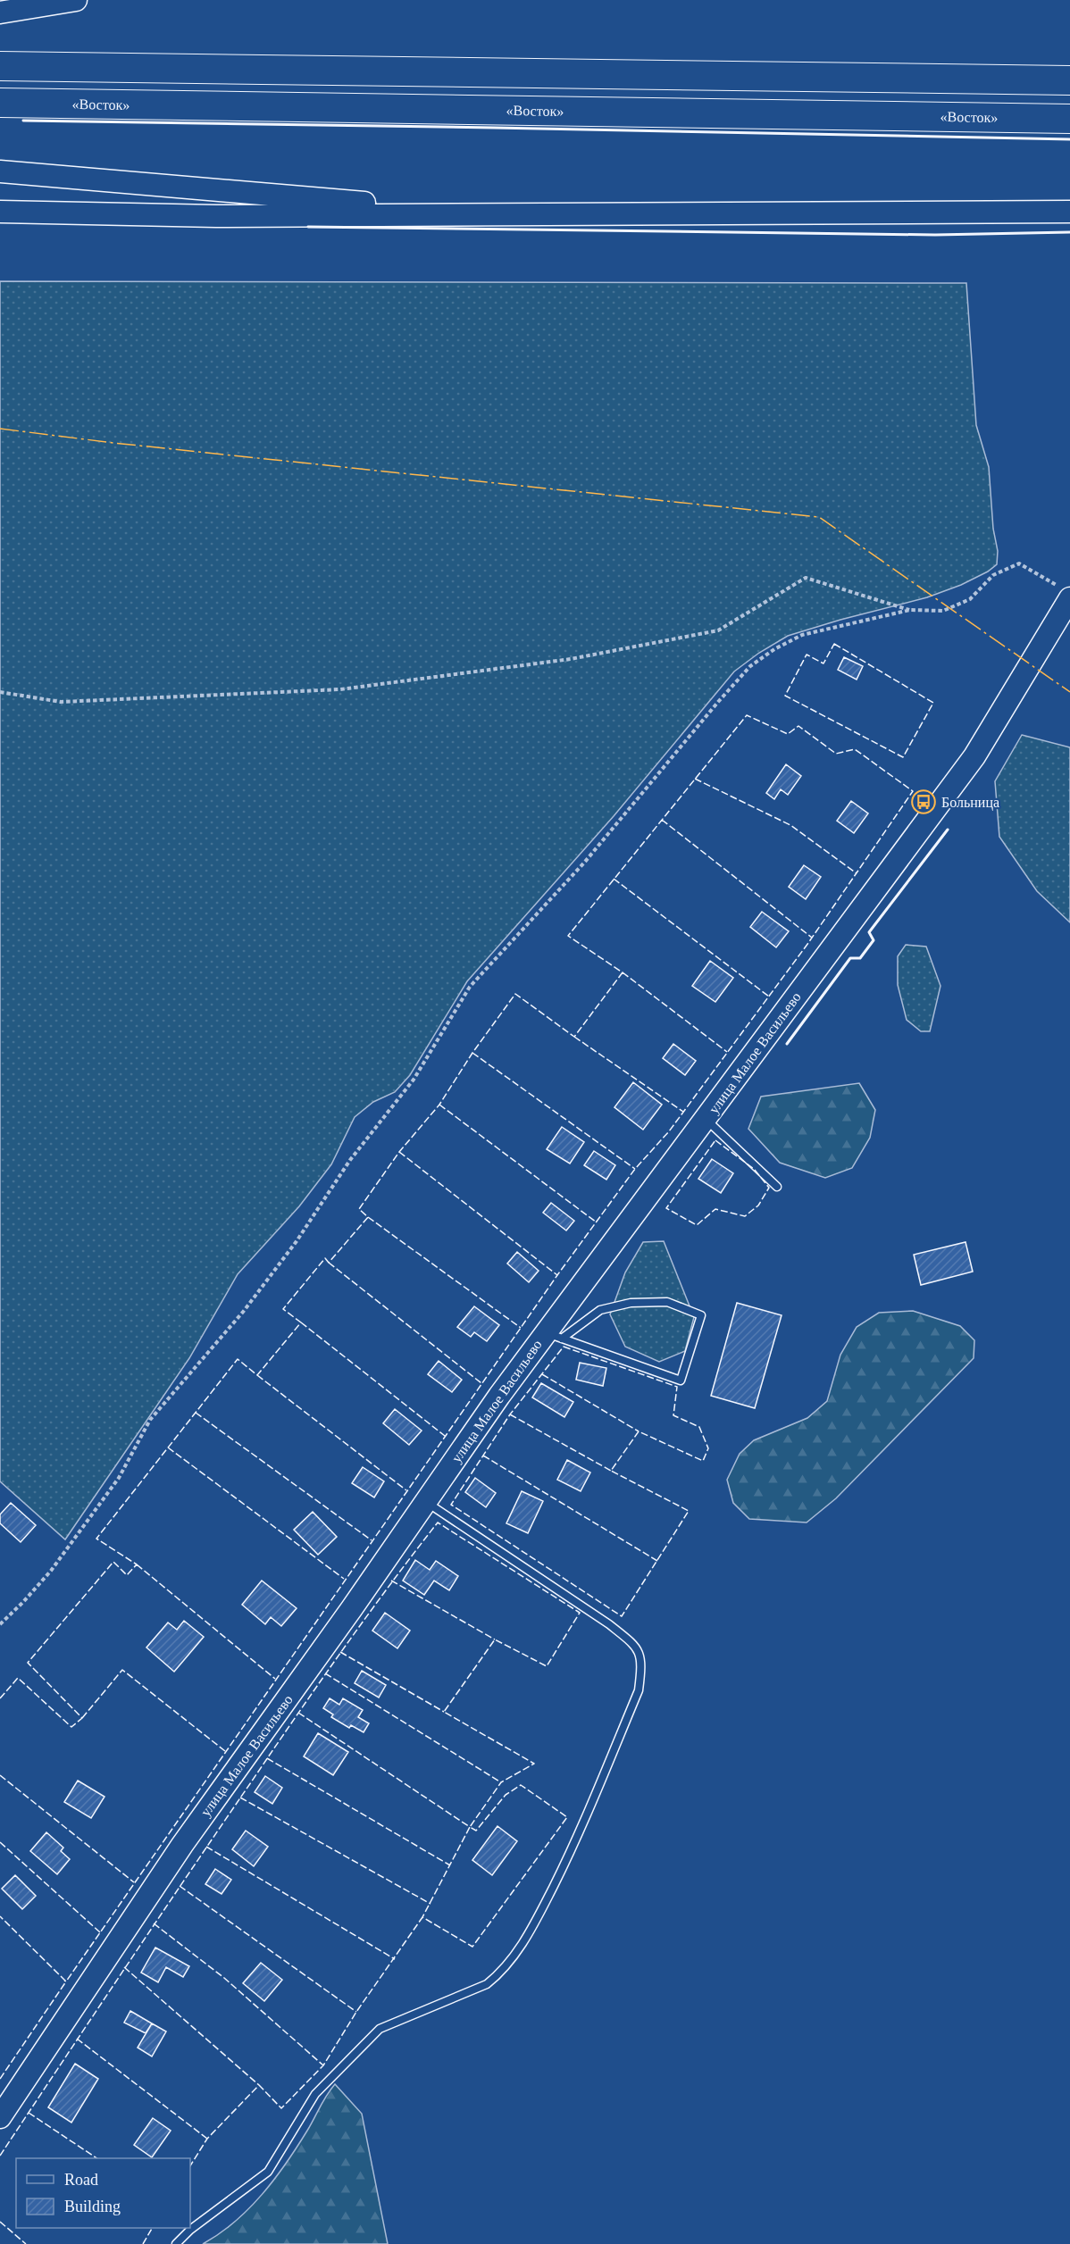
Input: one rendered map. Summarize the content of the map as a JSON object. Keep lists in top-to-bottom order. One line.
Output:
{"streets":{"highway":["«Восток»"],"main road":["улица Малое Васильево"]},"places":{"bus stop":["Больница"]},"legend":["Road","Building"]}
